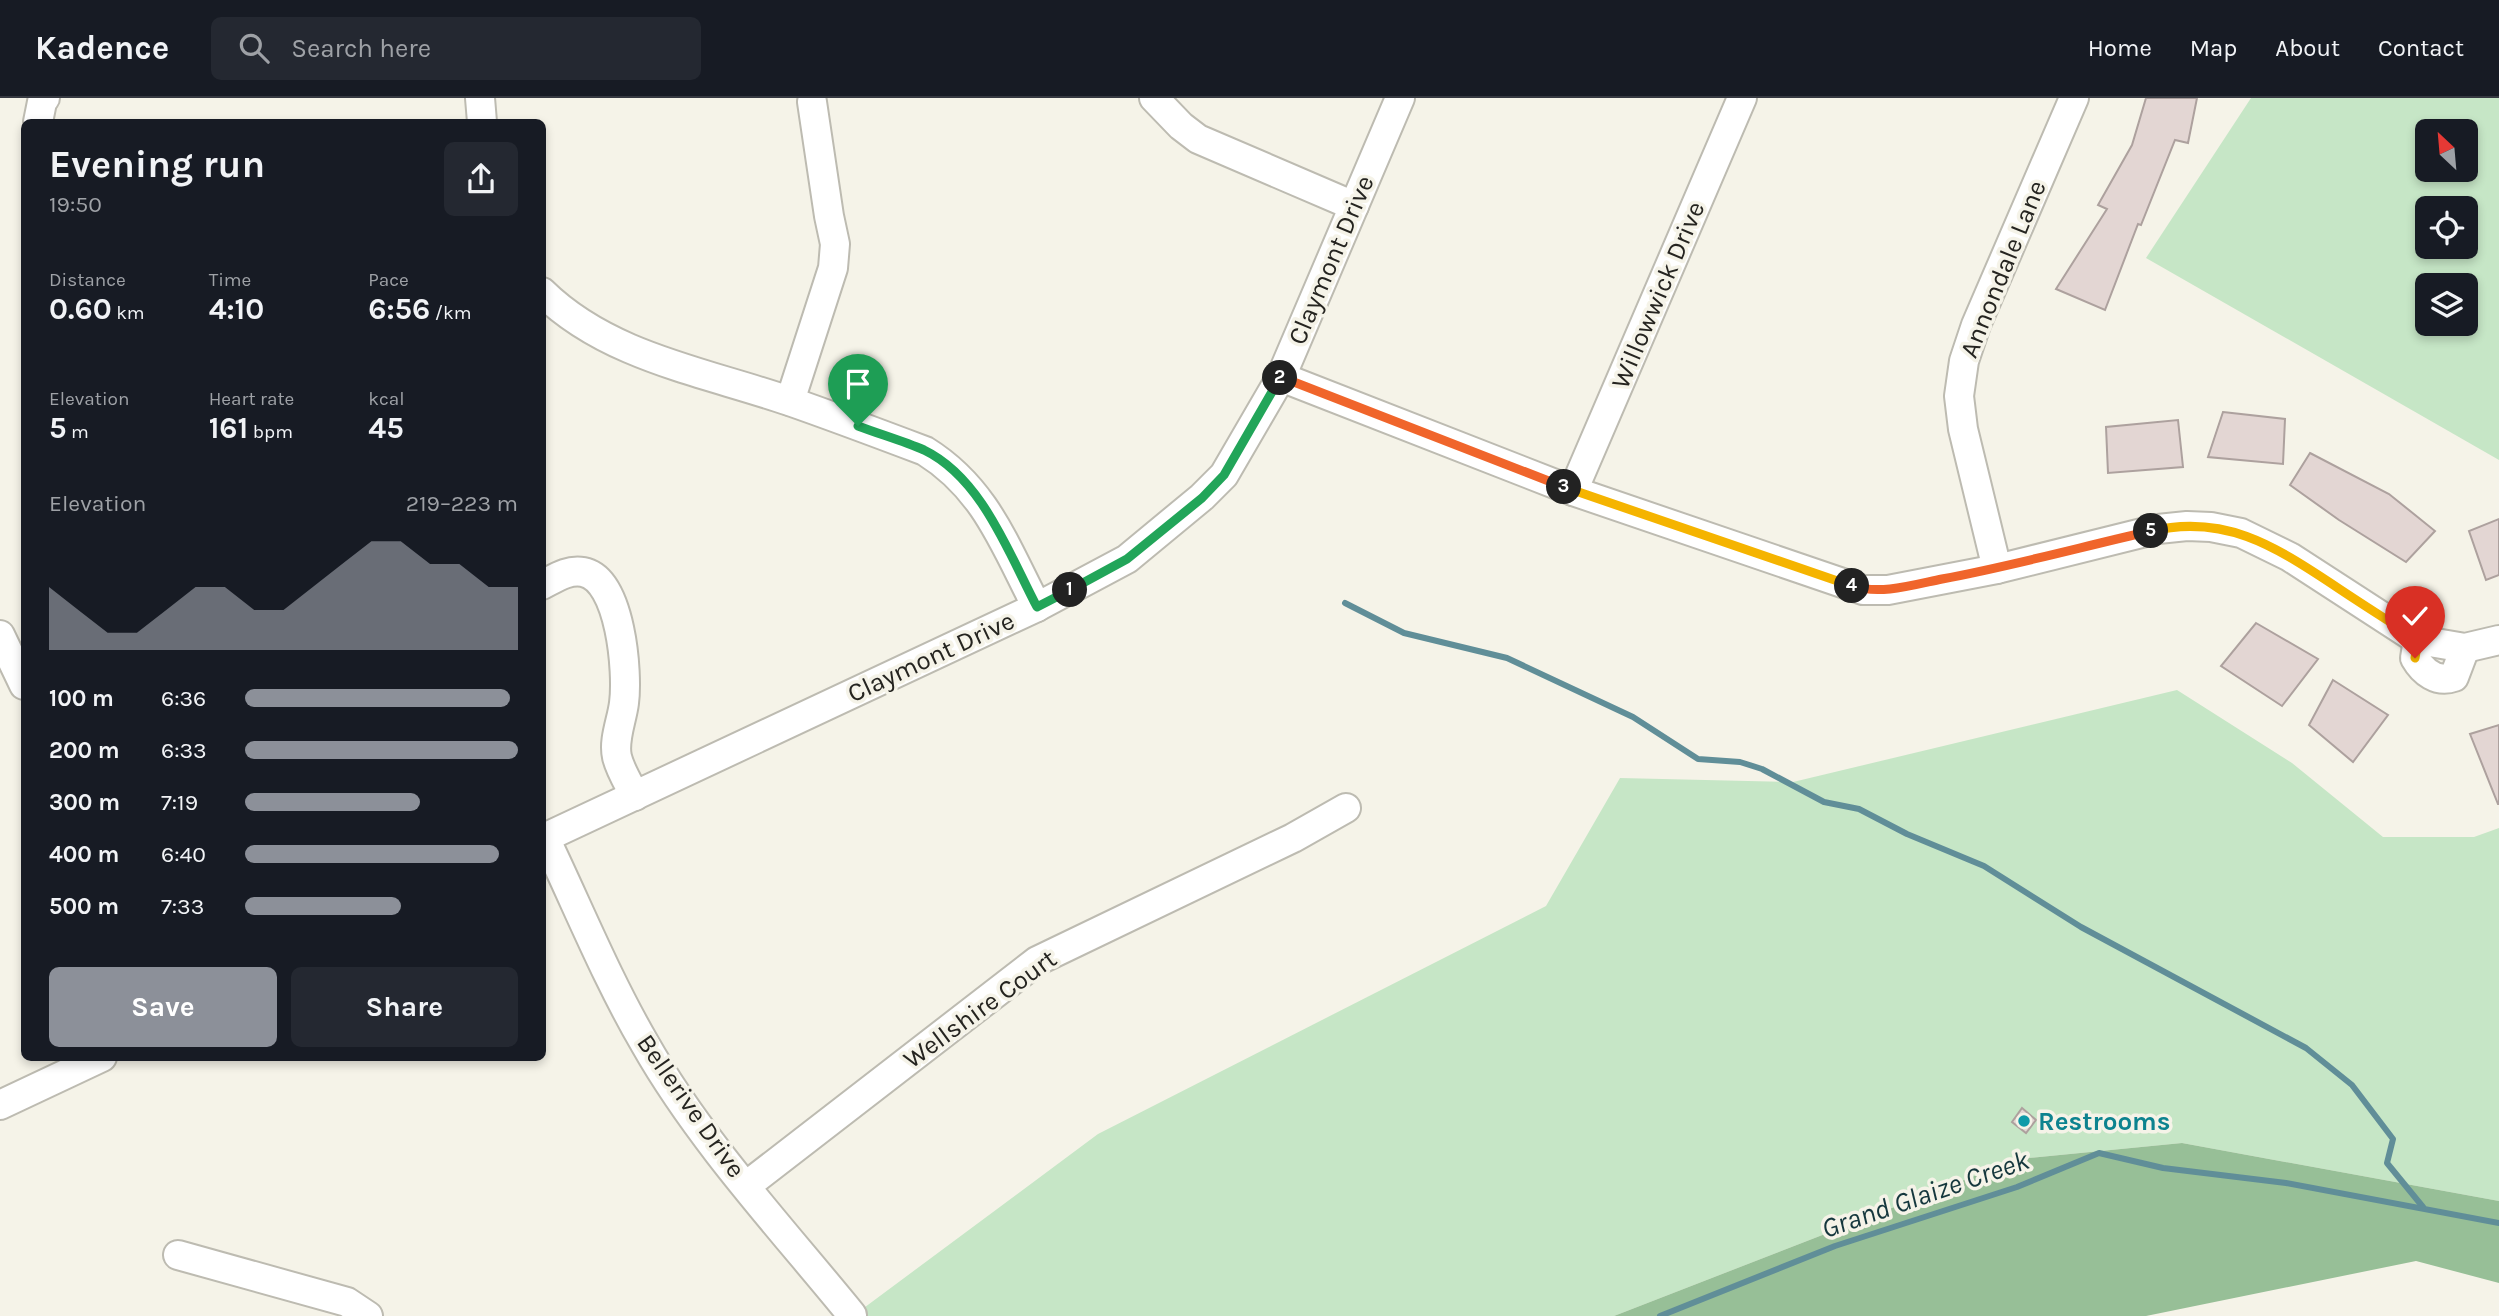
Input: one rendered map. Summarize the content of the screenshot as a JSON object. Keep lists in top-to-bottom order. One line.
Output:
{"streets":{"street":["Claymont Drive","Annondale Lane","Willowwick Drive","Wellshire Court","Bellerive Drive"]},"crossings":[["Wellshire Court","Bellerive Drive"]],"water":["Grand Glaize Creek"],"places":["Restrooms"],"north":"top left","page":{"header":"Kadence","search":"Search here","nav":["Home","Map","About","Contact"],"heading":["Evening run","19:50"],"stats":[["Distance","0.60 km"],["Time","4:10"],["Pace","6:56 /km"],["Elevation","5 m"],["Heart rate","161 bpm"],["kcal","45"]],"pins":["2","3","5","4","1"],"chart":["Elevation","219–223 m"],"list":[{"name":"100 m","note":"6:36"},{"name":"200 m","note":"6:33"},{"name":"300 m","note":"7:19"},{"name":"400 m","note":"6:40"},{"name":"500 m","note":"7:33"}],"buttons":["Save","Share"]}}
